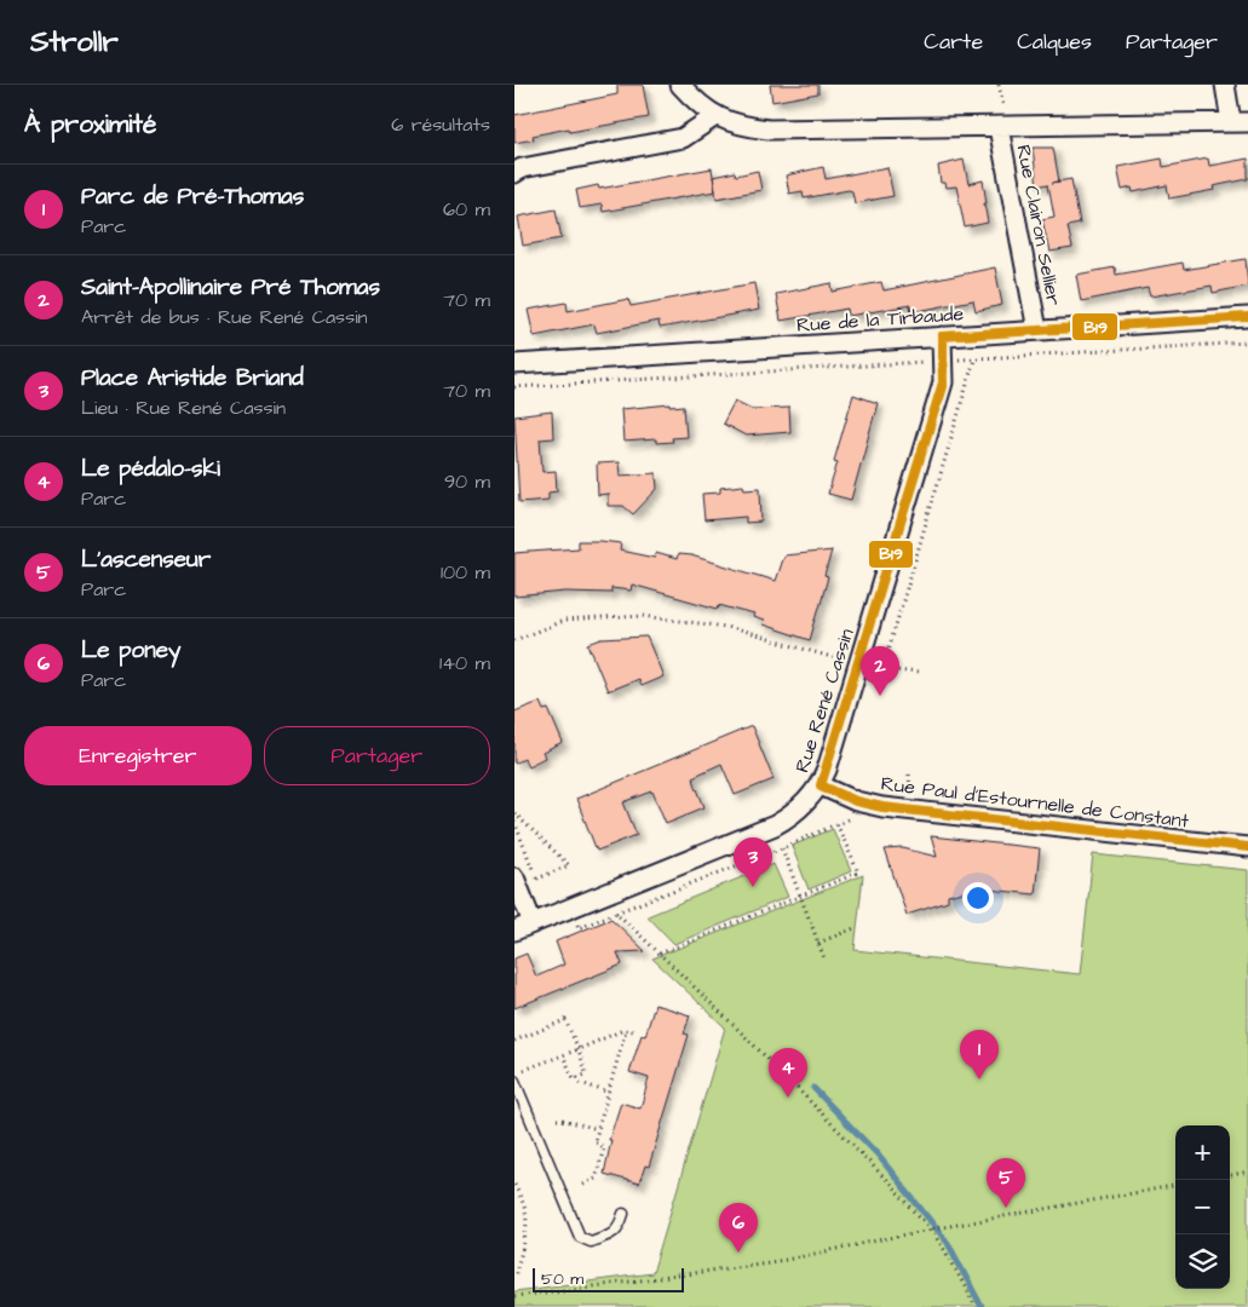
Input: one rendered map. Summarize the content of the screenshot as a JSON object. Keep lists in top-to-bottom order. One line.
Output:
{"streets":{"street":["Rue Clairon Sellier","Rue de la Tirbaude","Rue René Cassin","Rue Paul d'Estournelle de Constant"]},"crossings":[["Rue Clairon Sellier","Rue de la Tirbaude"],["Rue de la Tirbaude","Rue René Cassin"],["Rue René Cassin","Rue Paul d'Estournelle de Constant"]],"lines":["transit line B19"],"scale_bar":"50 m","page":{"header":"Strollr","nav":["Carte","Calques","Partager"],"heading":["À proximité","6 résultats"],"list":[{"mark":"1","name":"Parc de Pré-Thomas","note":"Parc","value":"60 m"},{"mark":"2","name":"Saint-Apollinaire Pré Thomas","note":"Arrêt de bus · Rue René Cassin","value":"70 m"},{"mark":"3","name":"Place Aristide Briand","note":"Lieu · Rue René Cassin","value":"70 m"},{"mark":"4","name":"Le pédalo-ski","note":"Parc","value":"90 m"},{"mark":"5","name":"L'ascenseur","note":"Parc","value":"100 m"},{"mark":"6","name":"Le poney","note":"Parc","value":"140 m"}],"pins":["2","3","1","4","5","6"],"buttons":["Enregistrer","Partager"],"map_buttons":["+","−"],"scale":"50 m"}}
